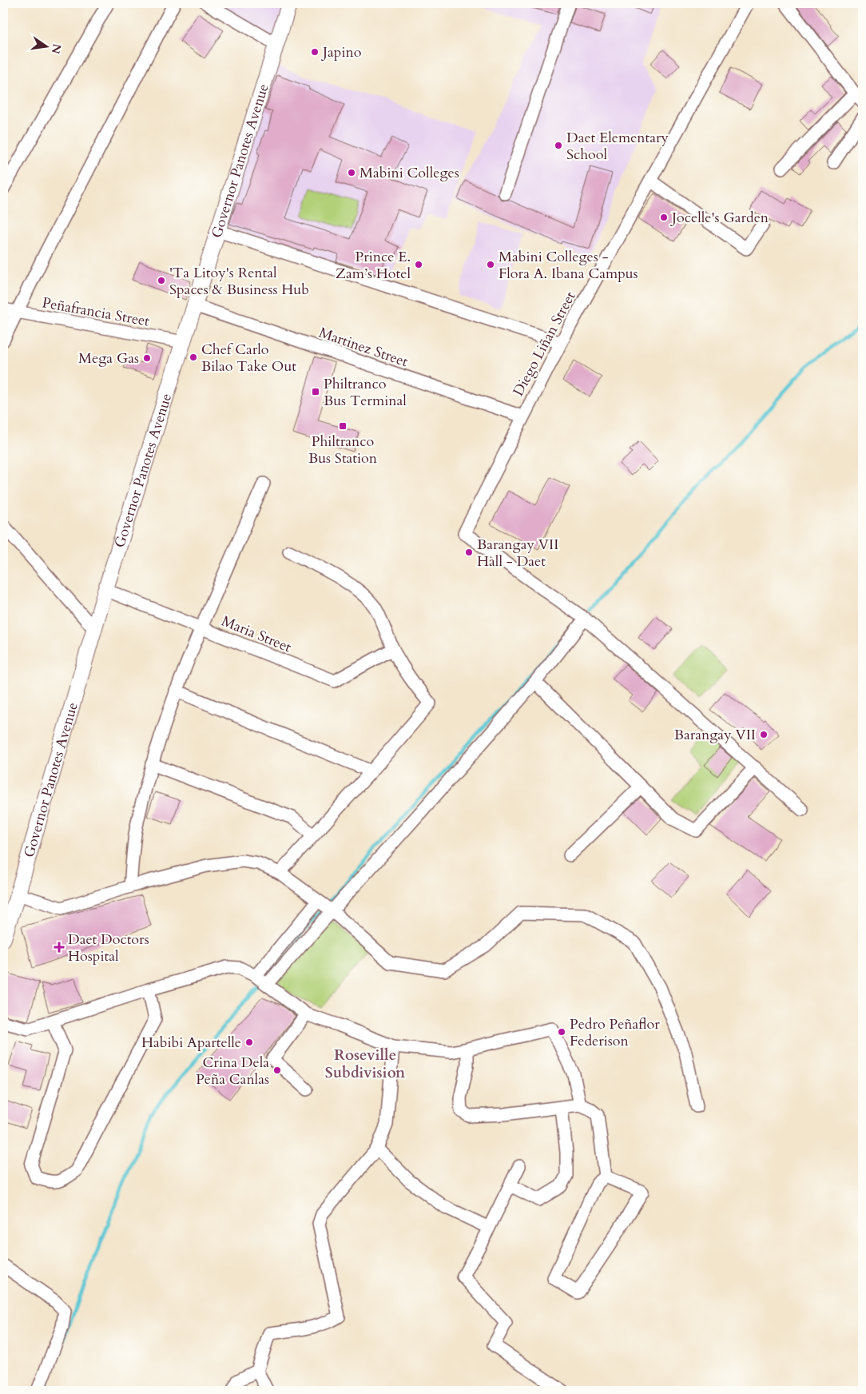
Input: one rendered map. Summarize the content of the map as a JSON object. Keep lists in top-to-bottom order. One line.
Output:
{"streets":{"main road":["Governor Panotes Avenue"],"street":["Peñafrancia Street","Diego Liñan Street","Martinez Street","Maria Street"]},"crossings":[["Governor Panotes Avenue","Peñafrancia Street"],["Governor Panotes Avenue","Martinez Street"],["Governor Panotes Avenue","Maria Street"],["Diego Liñan Street","Martinez Street"]],"districts":["Roseville Subdivision"],"places":{"other":["Japino","Daet Elementary School","Mabini Colleges","Jocelle's Garden","Prince E. Zam’s Hotel","Mabini Colleges - Flora A. Ibana Campus","'Ta Litoy's Rental Spaces & Business Hub","Chef Carlo Bilao Take Out","Mega Gas","Barangay VII Hall - Daet","Barangay VII","Pedro Peñaflor Federison","Habibi Apartelle","Crina Dela Peña Canlas"],"transit":["Philtranco Bus Terminal","Philtranco Bus Station"],"health":["Daet Doctors Hospital"]},"north":"right"}
